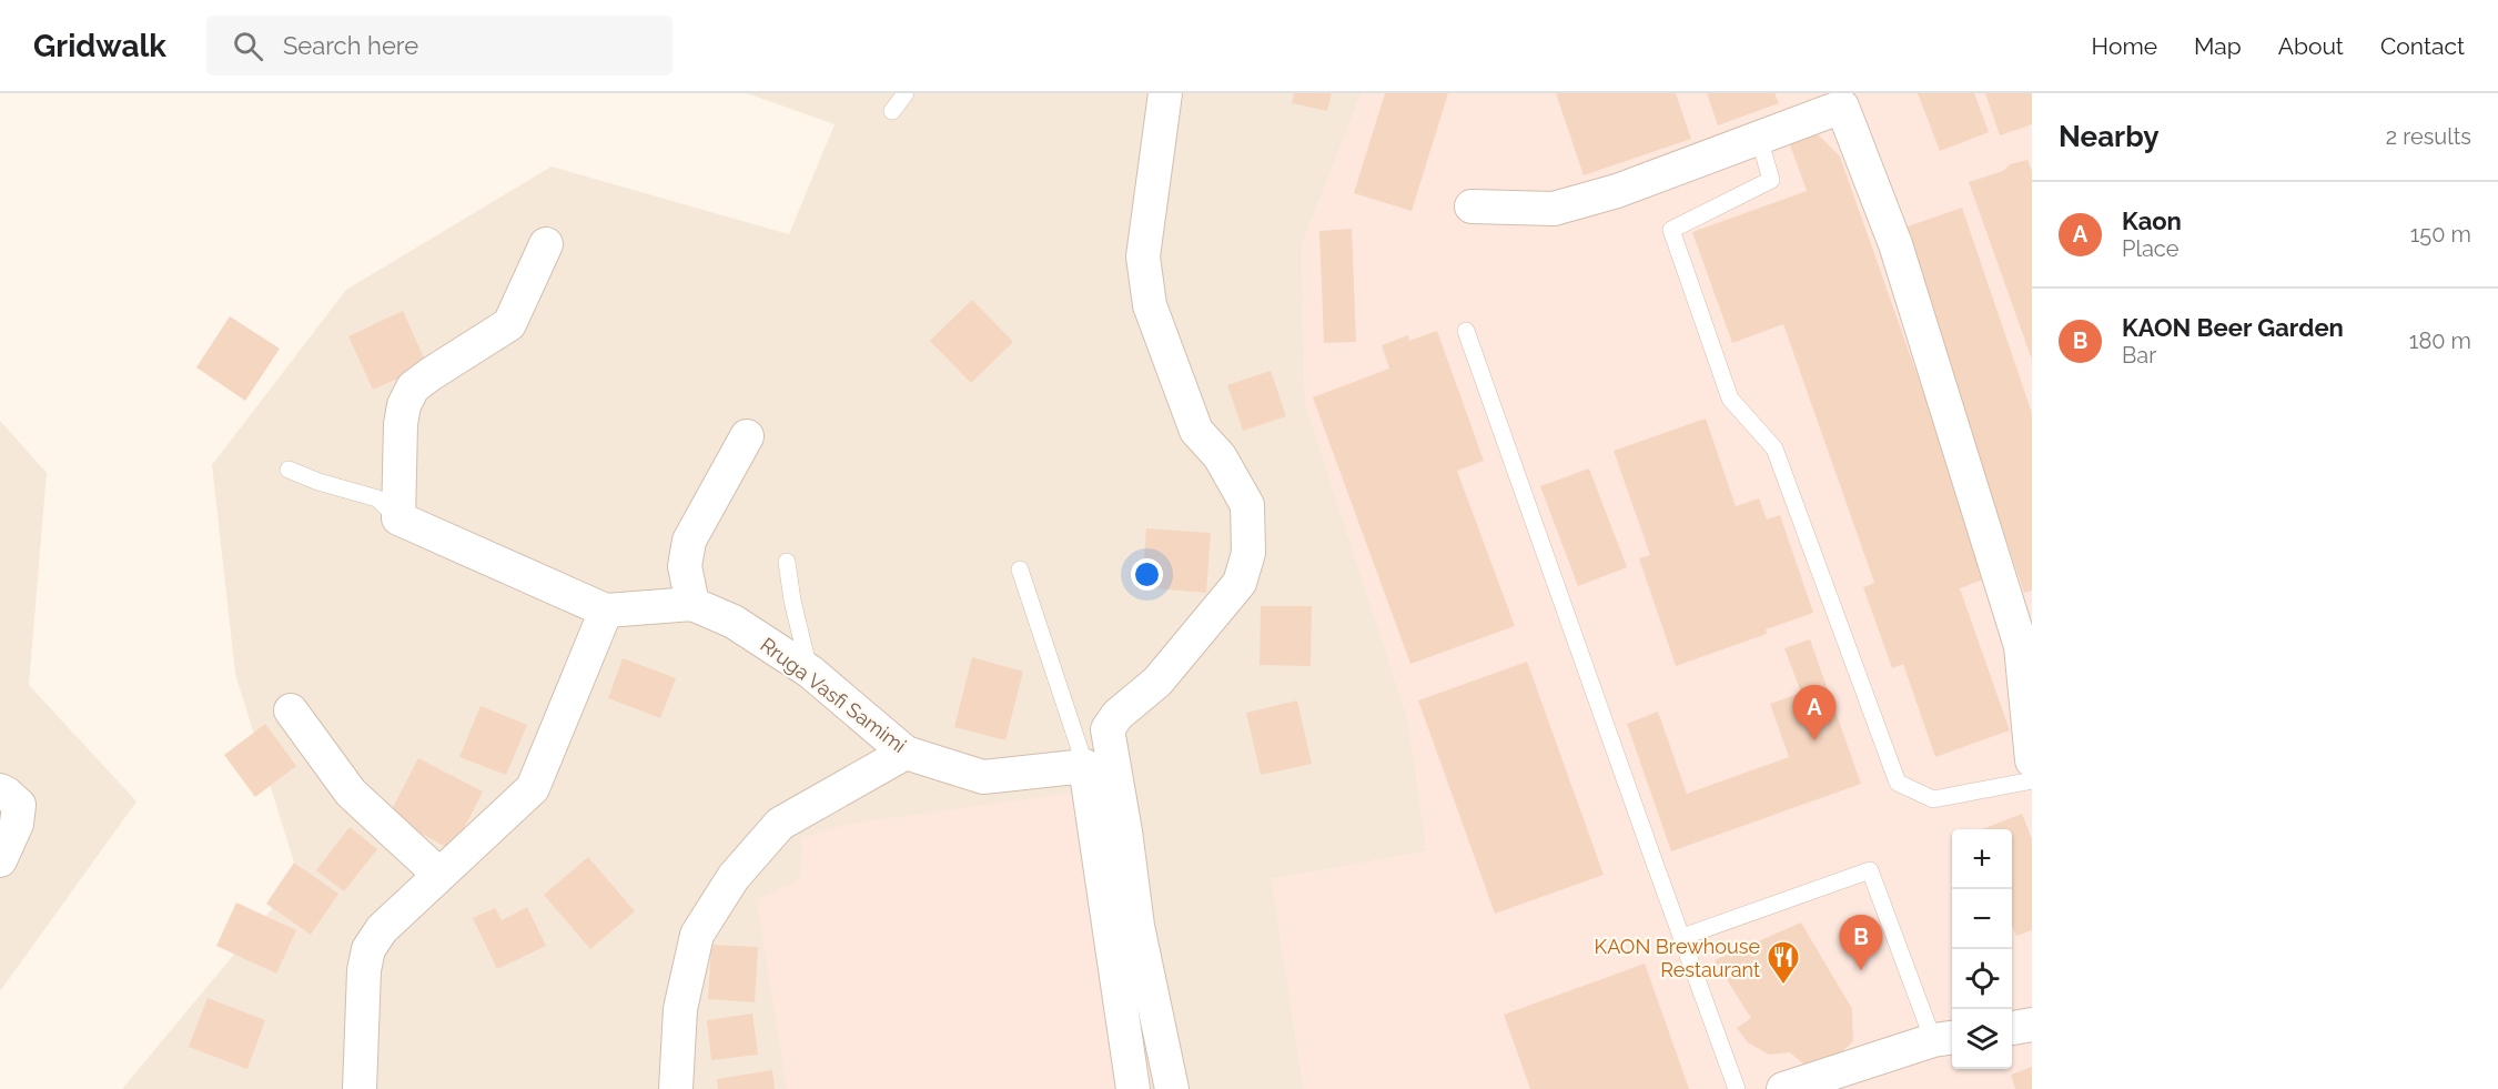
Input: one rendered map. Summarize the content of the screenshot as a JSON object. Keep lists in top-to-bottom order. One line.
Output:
{"streets":{"street":["Rruga Vasfi Samimi"]},"places":{"restaurant":["KAON Brewhouse Restaurant"]},"page":{"header":"Gridwalk","search":"Search here","nav":["Home","Map","About","Contact"],"heading":["Nearby","2 results"],"list":[{"mark":"A","name":"Kaon","note":"Place","value":"150 m"},{"mark":"B","name":"KAON Beer Garden","note":"Bar","value":"180 m"}],"pins":["A","B"],"map_buttons":["+","−"]}}
